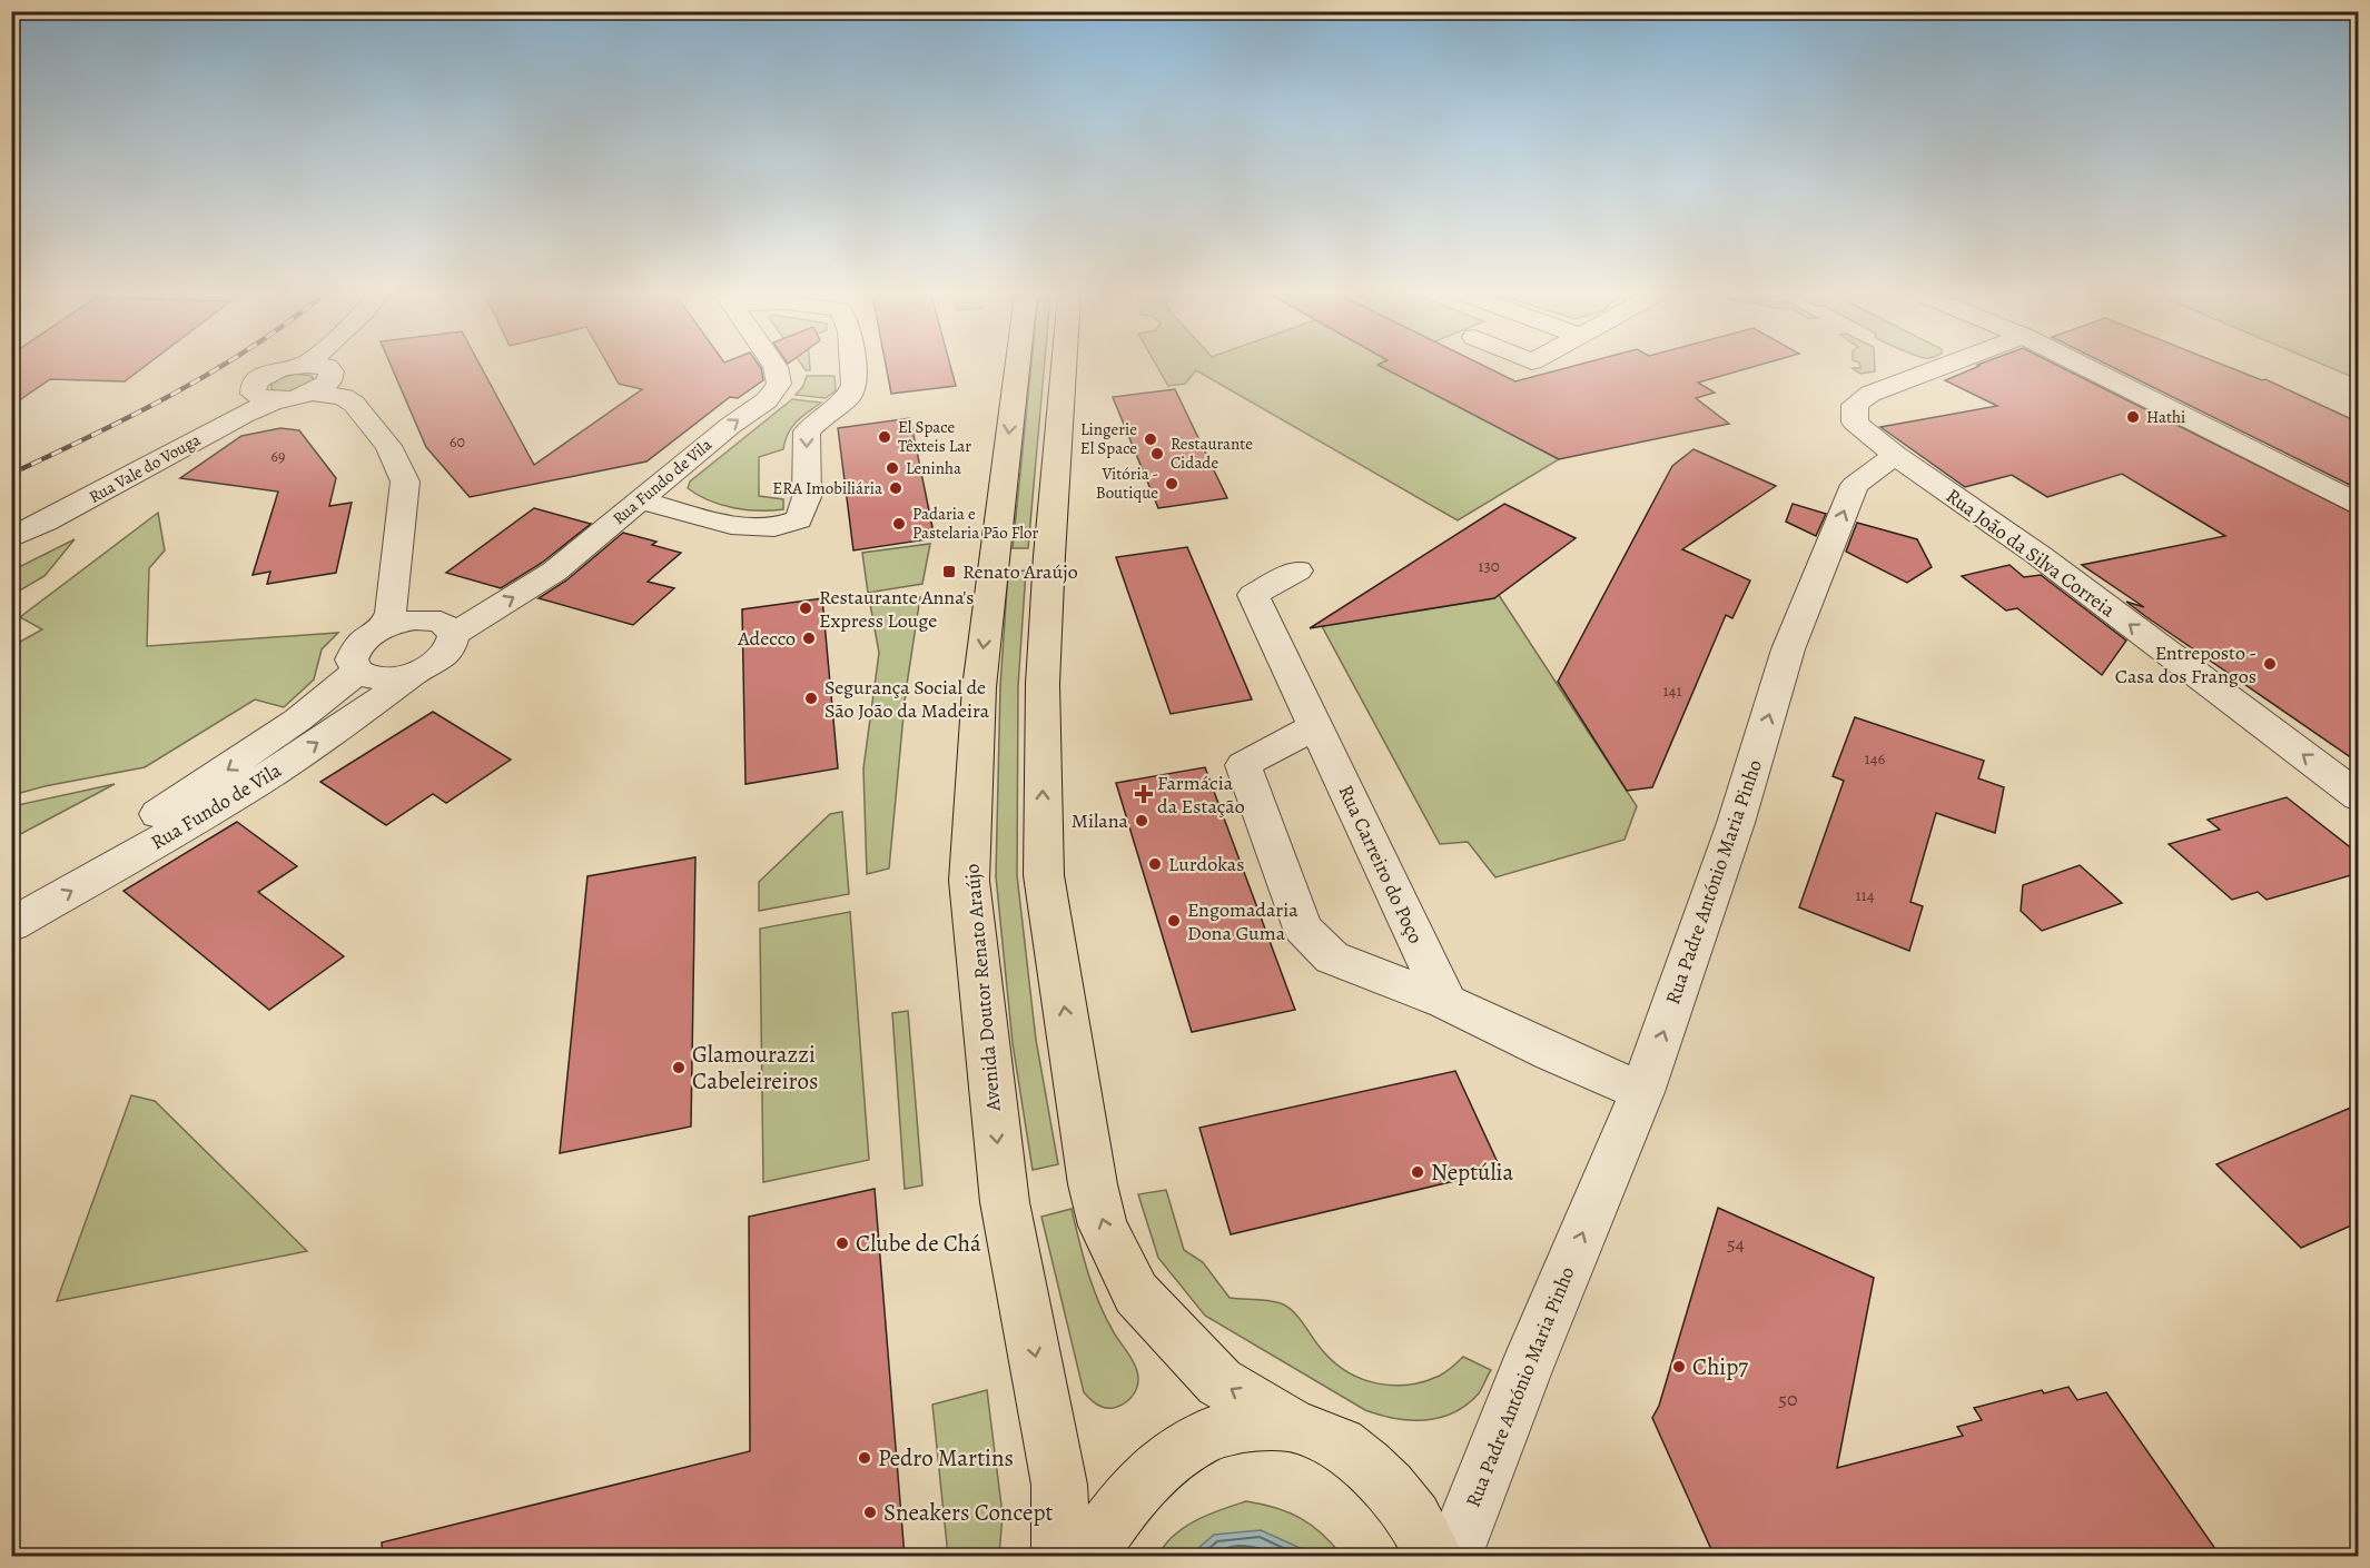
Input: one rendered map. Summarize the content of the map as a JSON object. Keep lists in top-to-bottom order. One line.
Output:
{"streets":{"main road":["Avenida Doutor Renato Araújo"],"street":["Rua Vale do Vouga","Rua Fundo de Vila","Rua João da Silva Correia","Rua Carreiro do Poço","Rua Padre António Maria Pinho"]},"crossings":[["Rua João da Silva Correia","Rua Padre António Maria Pinho"]],"one_way":["Rua Padre António Maria Pinho"],"places":{"other":["Hathi","El Space Têxteis Lar","Lingerie El Space","Restaurante Cidade","Leninha","Vitória - Boutique","ERA Imobiliária","Padaria e Pastelaria Pão Flor","Restaurante Anna's Express Louge","Adecco","Entreposto - Casa dos Frangos","Segurança Social de São João da Madeira","Milana","Lurdokas","Engomadaria Dona Guma","Glamourazzi Cabeleireiros","Neptúlia","Clube de Chá","Chip7","Pedro Martins","Sneakers Concept"],"transit":["Renato Araújo"],"health":["Farmácia da Estação"]},"house_numbers":["60","69","130","141","146","114","54","50"]}
